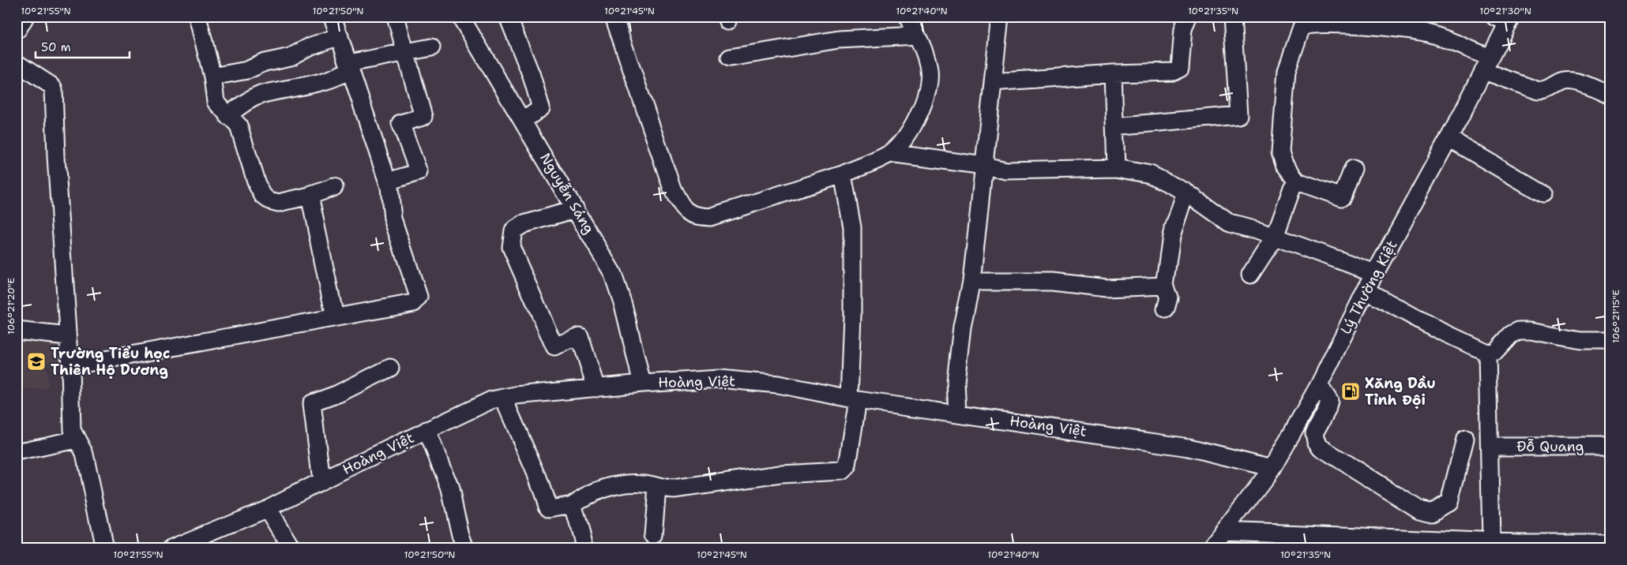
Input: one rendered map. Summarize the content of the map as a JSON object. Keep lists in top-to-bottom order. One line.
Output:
{"streets":{"street":["Nguyễn Sáng","Lý Thường Kiệt","Hoàng Việt","Đỗ Quang"]},"crossings":[["Nguyễn Sáng","Hoàng Việt"],["Lý Thường Kiệt","Hoàng Việt"]],"places":{"school or university":["Trường Tiểu học Thiên Hộ Dương"],"fuel station":["Xăng Dầu Tỉnh Đội"]},"scale_bar":"50 m","coordinates":["10°21'55\"N","10°21'50\"N","10°21'45\"N","10°21'40\"N","10°21'35\"N","10°21'30\"N","106°21'20\"E","106°21'15\"E"]}
